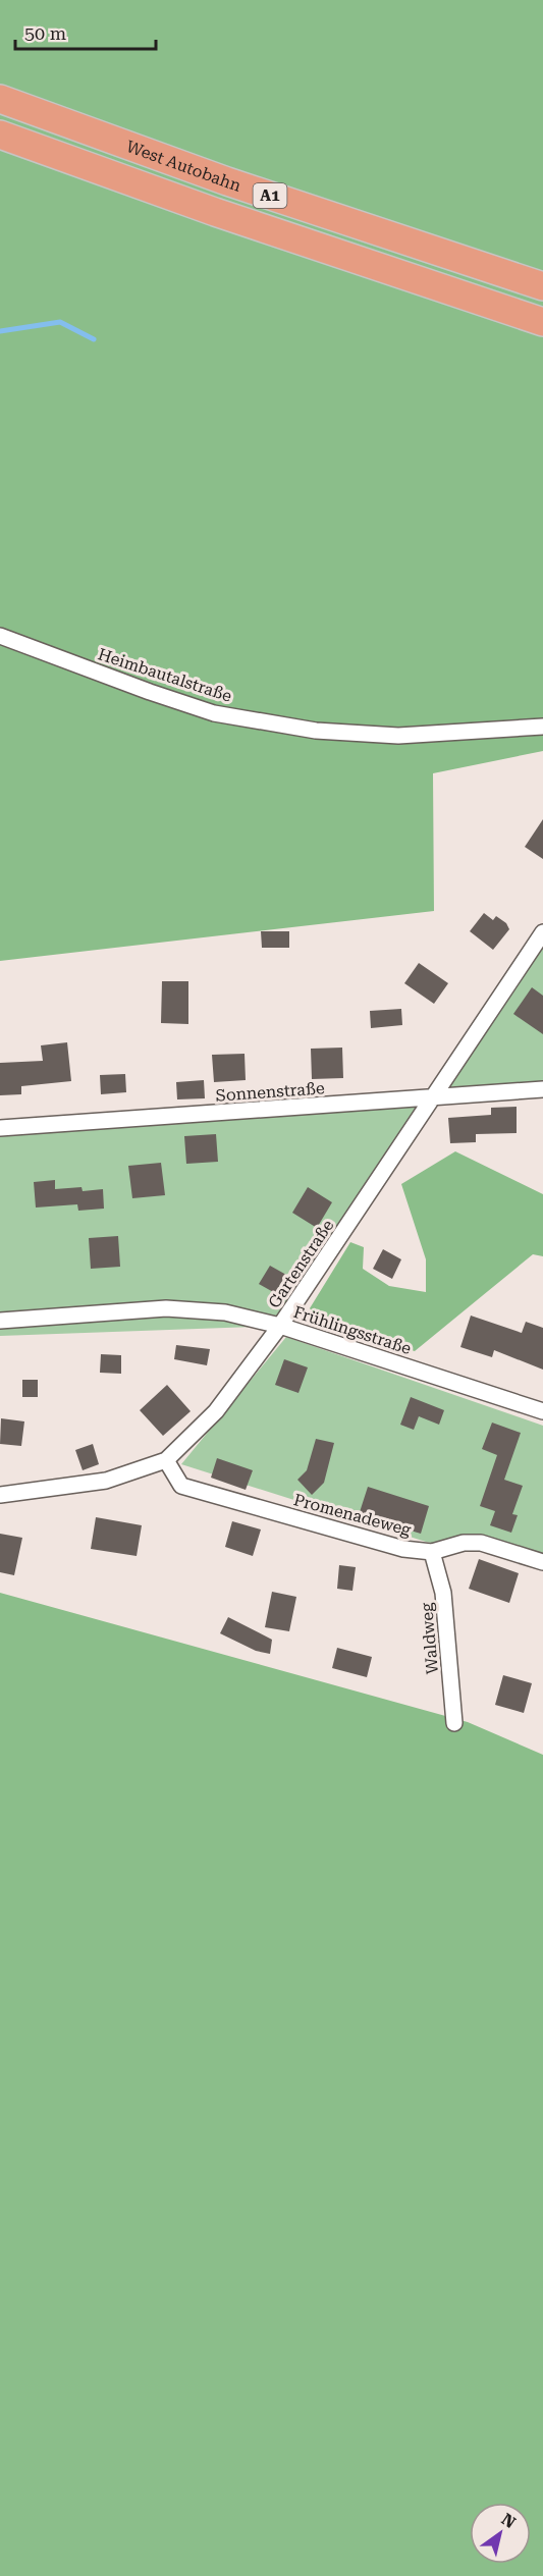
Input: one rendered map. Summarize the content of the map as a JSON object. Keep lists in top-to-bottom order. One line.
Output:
{"streets":{"highway":["West Autobahn","A1"],"street":["Heimbautalstraße","Sonnenstraße","Gartenstraße","Frühlingsstraße","Promenadeweg","Waldweg"]},"crossings":[["Sonnenstraße","Gartenstraße"],["Gartenstraße","Frühlingsstraße"],["Gartenstraße","Promenadeweg"],["Promenadeweg","Waldweg"]],"scale_bar":"50 m","north":"top right"}
